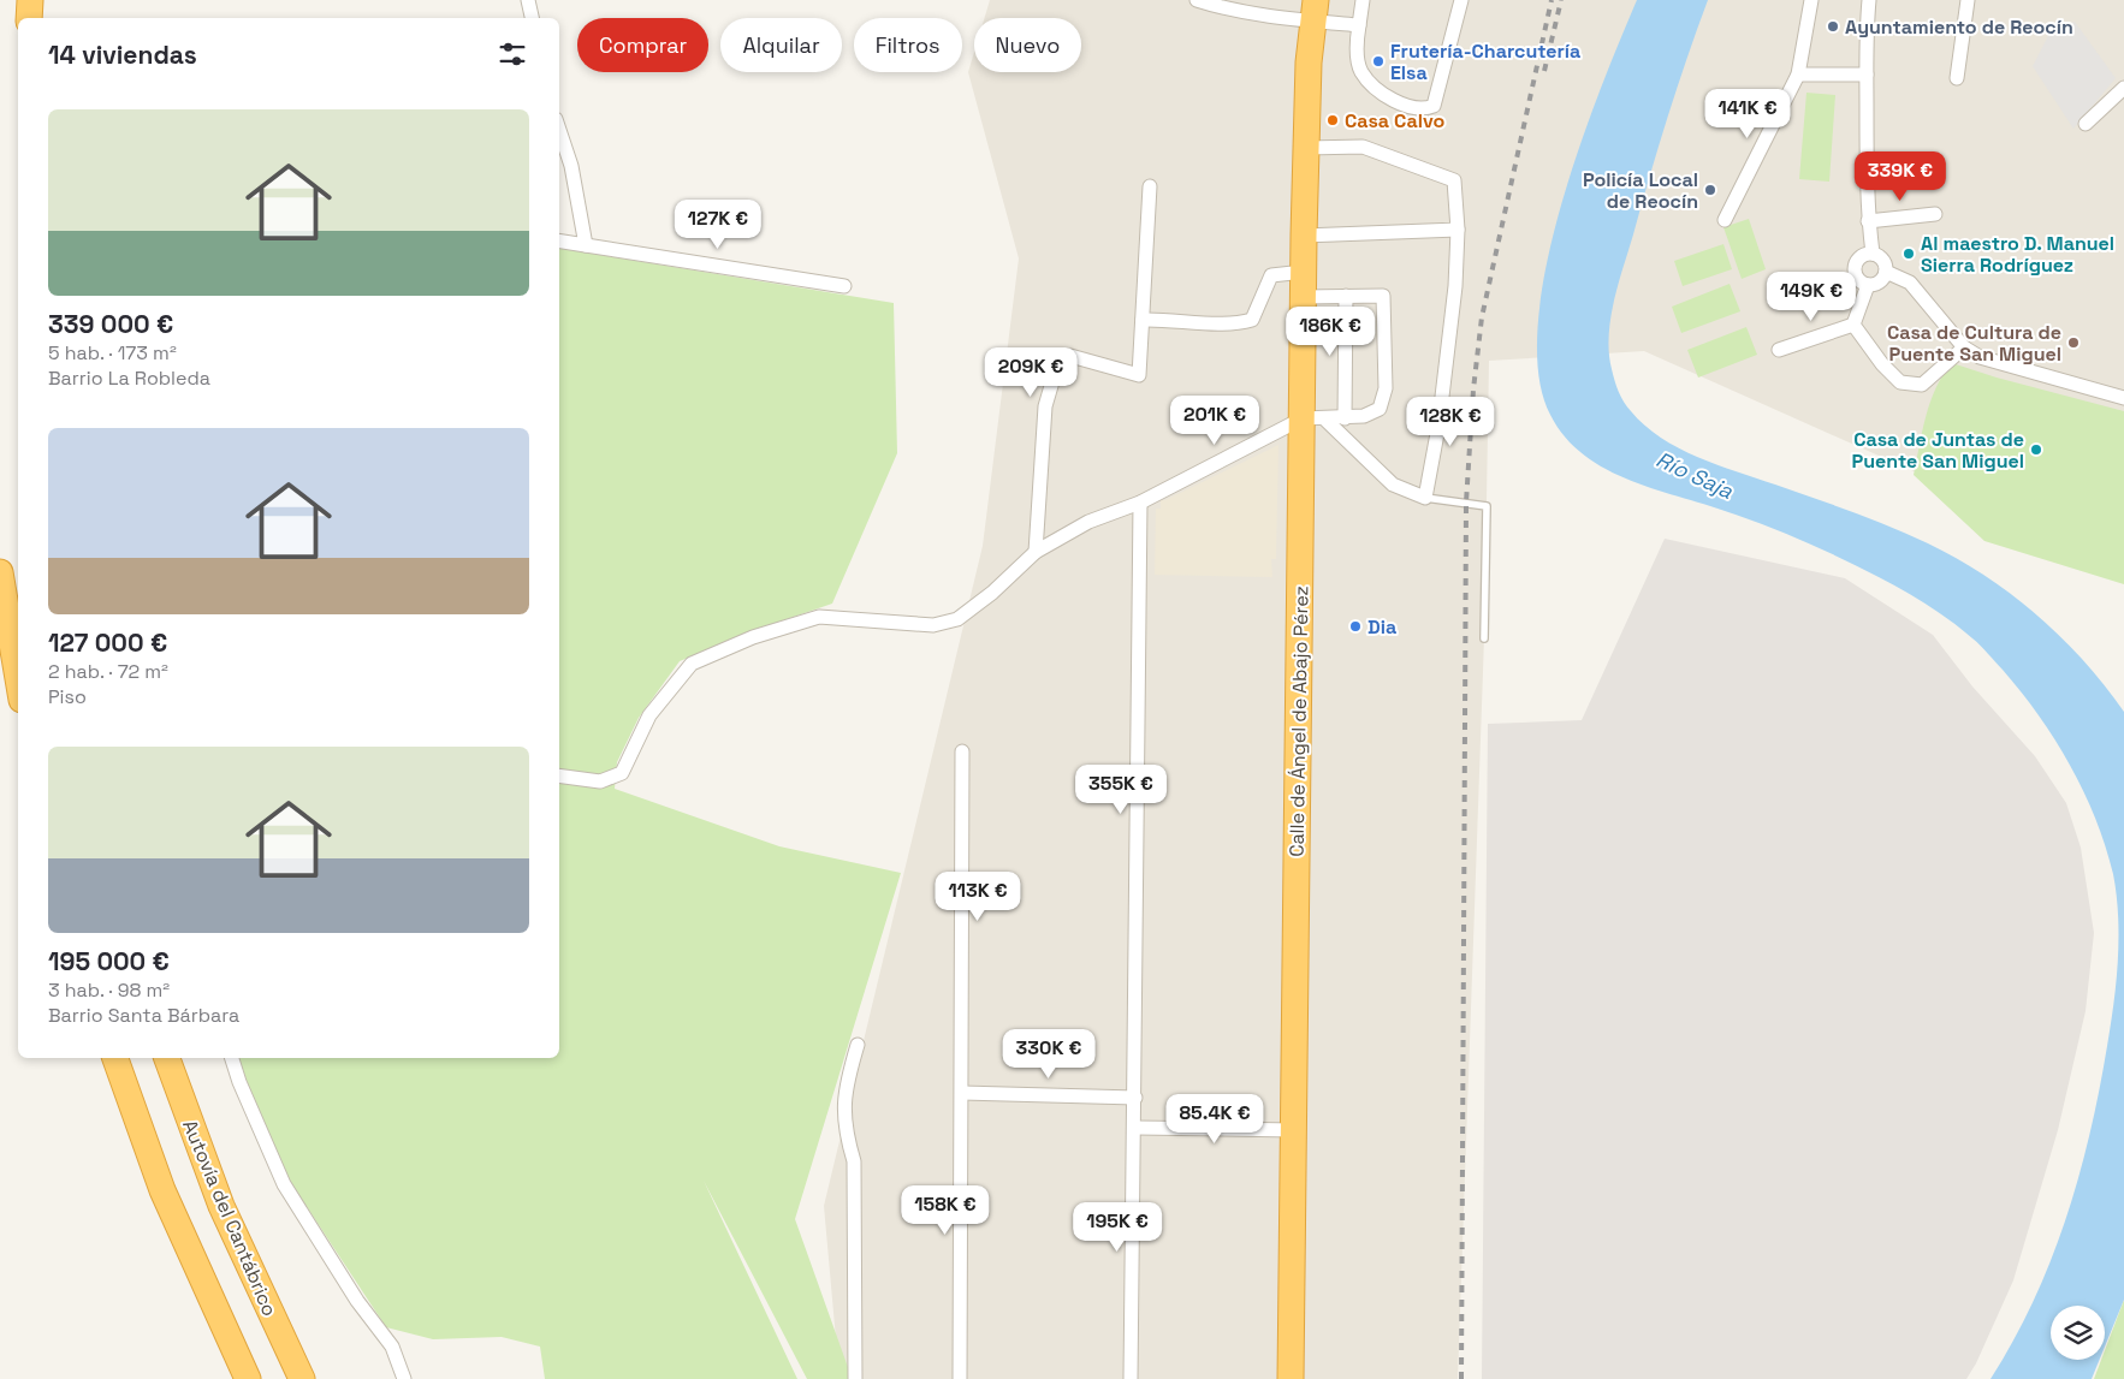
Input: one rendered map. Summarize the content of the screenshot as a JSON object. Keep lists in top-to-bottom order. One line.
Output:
{"streets":{"highway":["Calle de Ángel de Abajo Pérez","Autovía del Cantábrico"]},"water":["Río Saja"],"places":["Ayuntamiento de Reocín","Frutería-Charcutería Elsa","Casa Calvo","Policía Local de Reocín","Al maestro D. Manuel Sierra Rodríguez","Casa de Cultura de Puente San Miguel","Casa de Juntas de Puente San Miguel","Dia"],"page":{"chip":["Comprar","Alquilar","Filtros","Nuevo"],"heading":"14 viviendas","price":["141K €","339K €","127K €","149K €","186K €","209K €","201K €","128K €","355K €","113K €","330K €","85.4K €","158K €","195K €"],"list":[{"name":"339 000 €","note":"5 hab. · 173 m² · Barrio La Robleda"},{"name":"127 000 €","note":"2 hab. · 72 m² · Piso"},{"name":"195 000 €","note":"3 hab. · 98 m² · Barrio Santa Bárbara"}]}}
